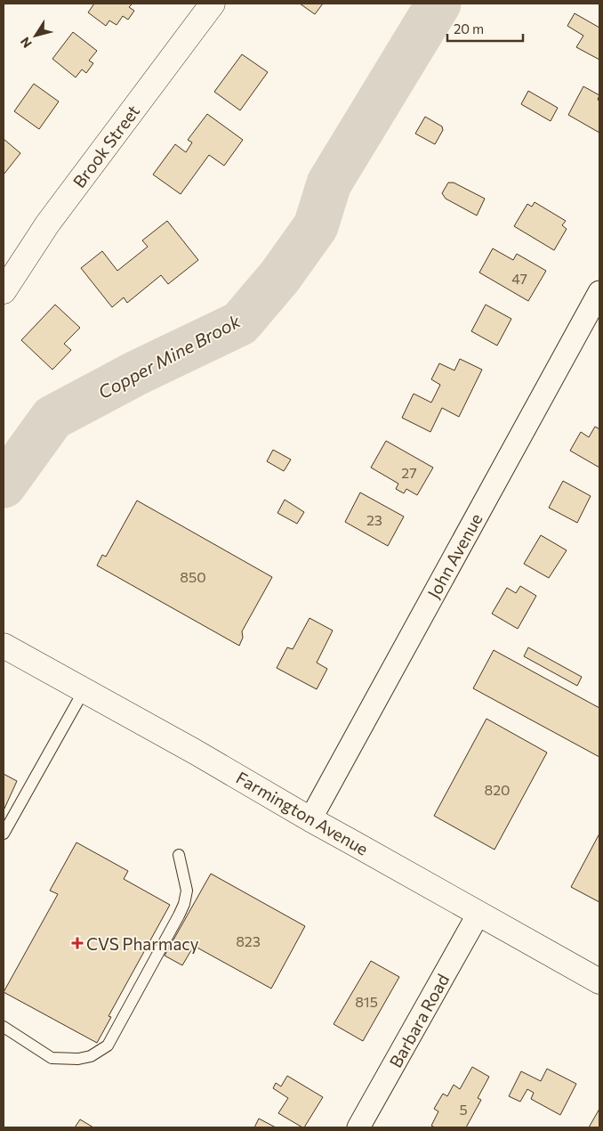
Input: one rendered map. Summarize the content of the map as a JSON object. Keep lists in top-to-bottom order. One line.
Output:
{"streets":{"main road":["Brook Street","Farmington Avenue"],"street":["John Avenue","Barbara Road"]},"crossings":[["John Avenue","Farmington Avenue"],["Farmington Avenue","Barbara Road"]],"water":["Copper Mine Brook"],"places":{"health":["CVS Pharmacy"]},"house_numbers":["47","27","23","850","820","823","815","5"],"scale_bar":"20 m","north":"bottom left"}
